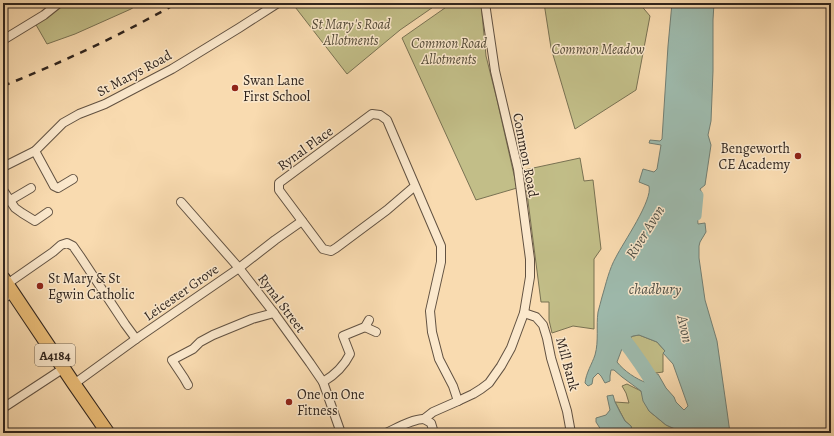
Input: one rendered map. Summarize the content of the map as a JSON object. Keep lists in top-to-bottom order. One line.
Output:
{"streets":{"main road":["A4184"],"street":["St Marys Road","Rynal Place","Common Road","Leicester Grove","Rynal Street","Mill Bank"]},"crossings":[["Rynal Place","Common Road"],["Rynal Place","Leicester Grove"],["Common Road","Mill Bank"],["Leicester Grove","Rynal Street"],["Leicester Grove","A4184"]],"water":["River Avon","chadbury","Avon"],"parks":["St Mary's Road Allotments","Common Road Allotments","Common Meadow"],"places":["Swan Lane First School","Bengeworth CE Academy","St Mary & St Egwin Catholic","One on One Fitness"]}
